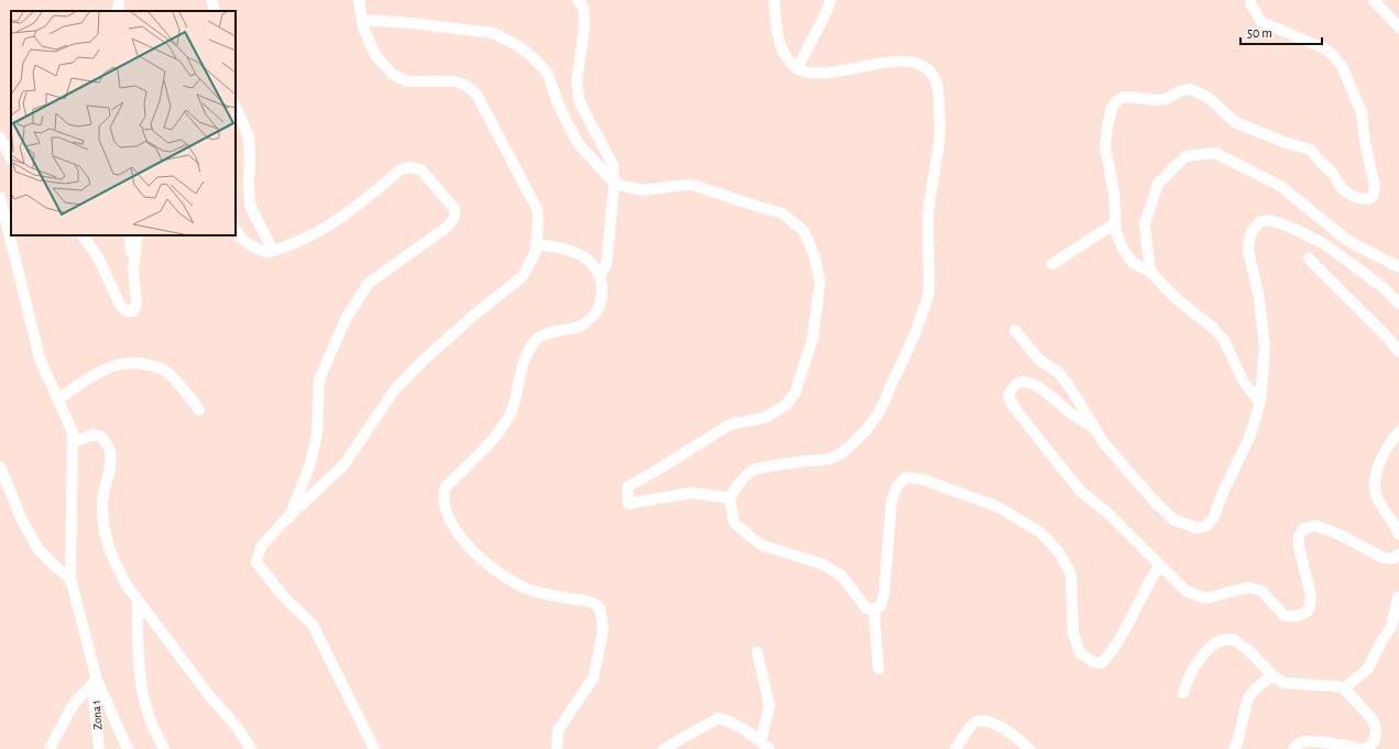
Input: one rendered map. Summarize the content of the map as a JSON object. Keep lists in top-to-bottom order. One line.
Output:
{"streets":{"street":["Zona 1"]},"scale_bar":"50 m"}
